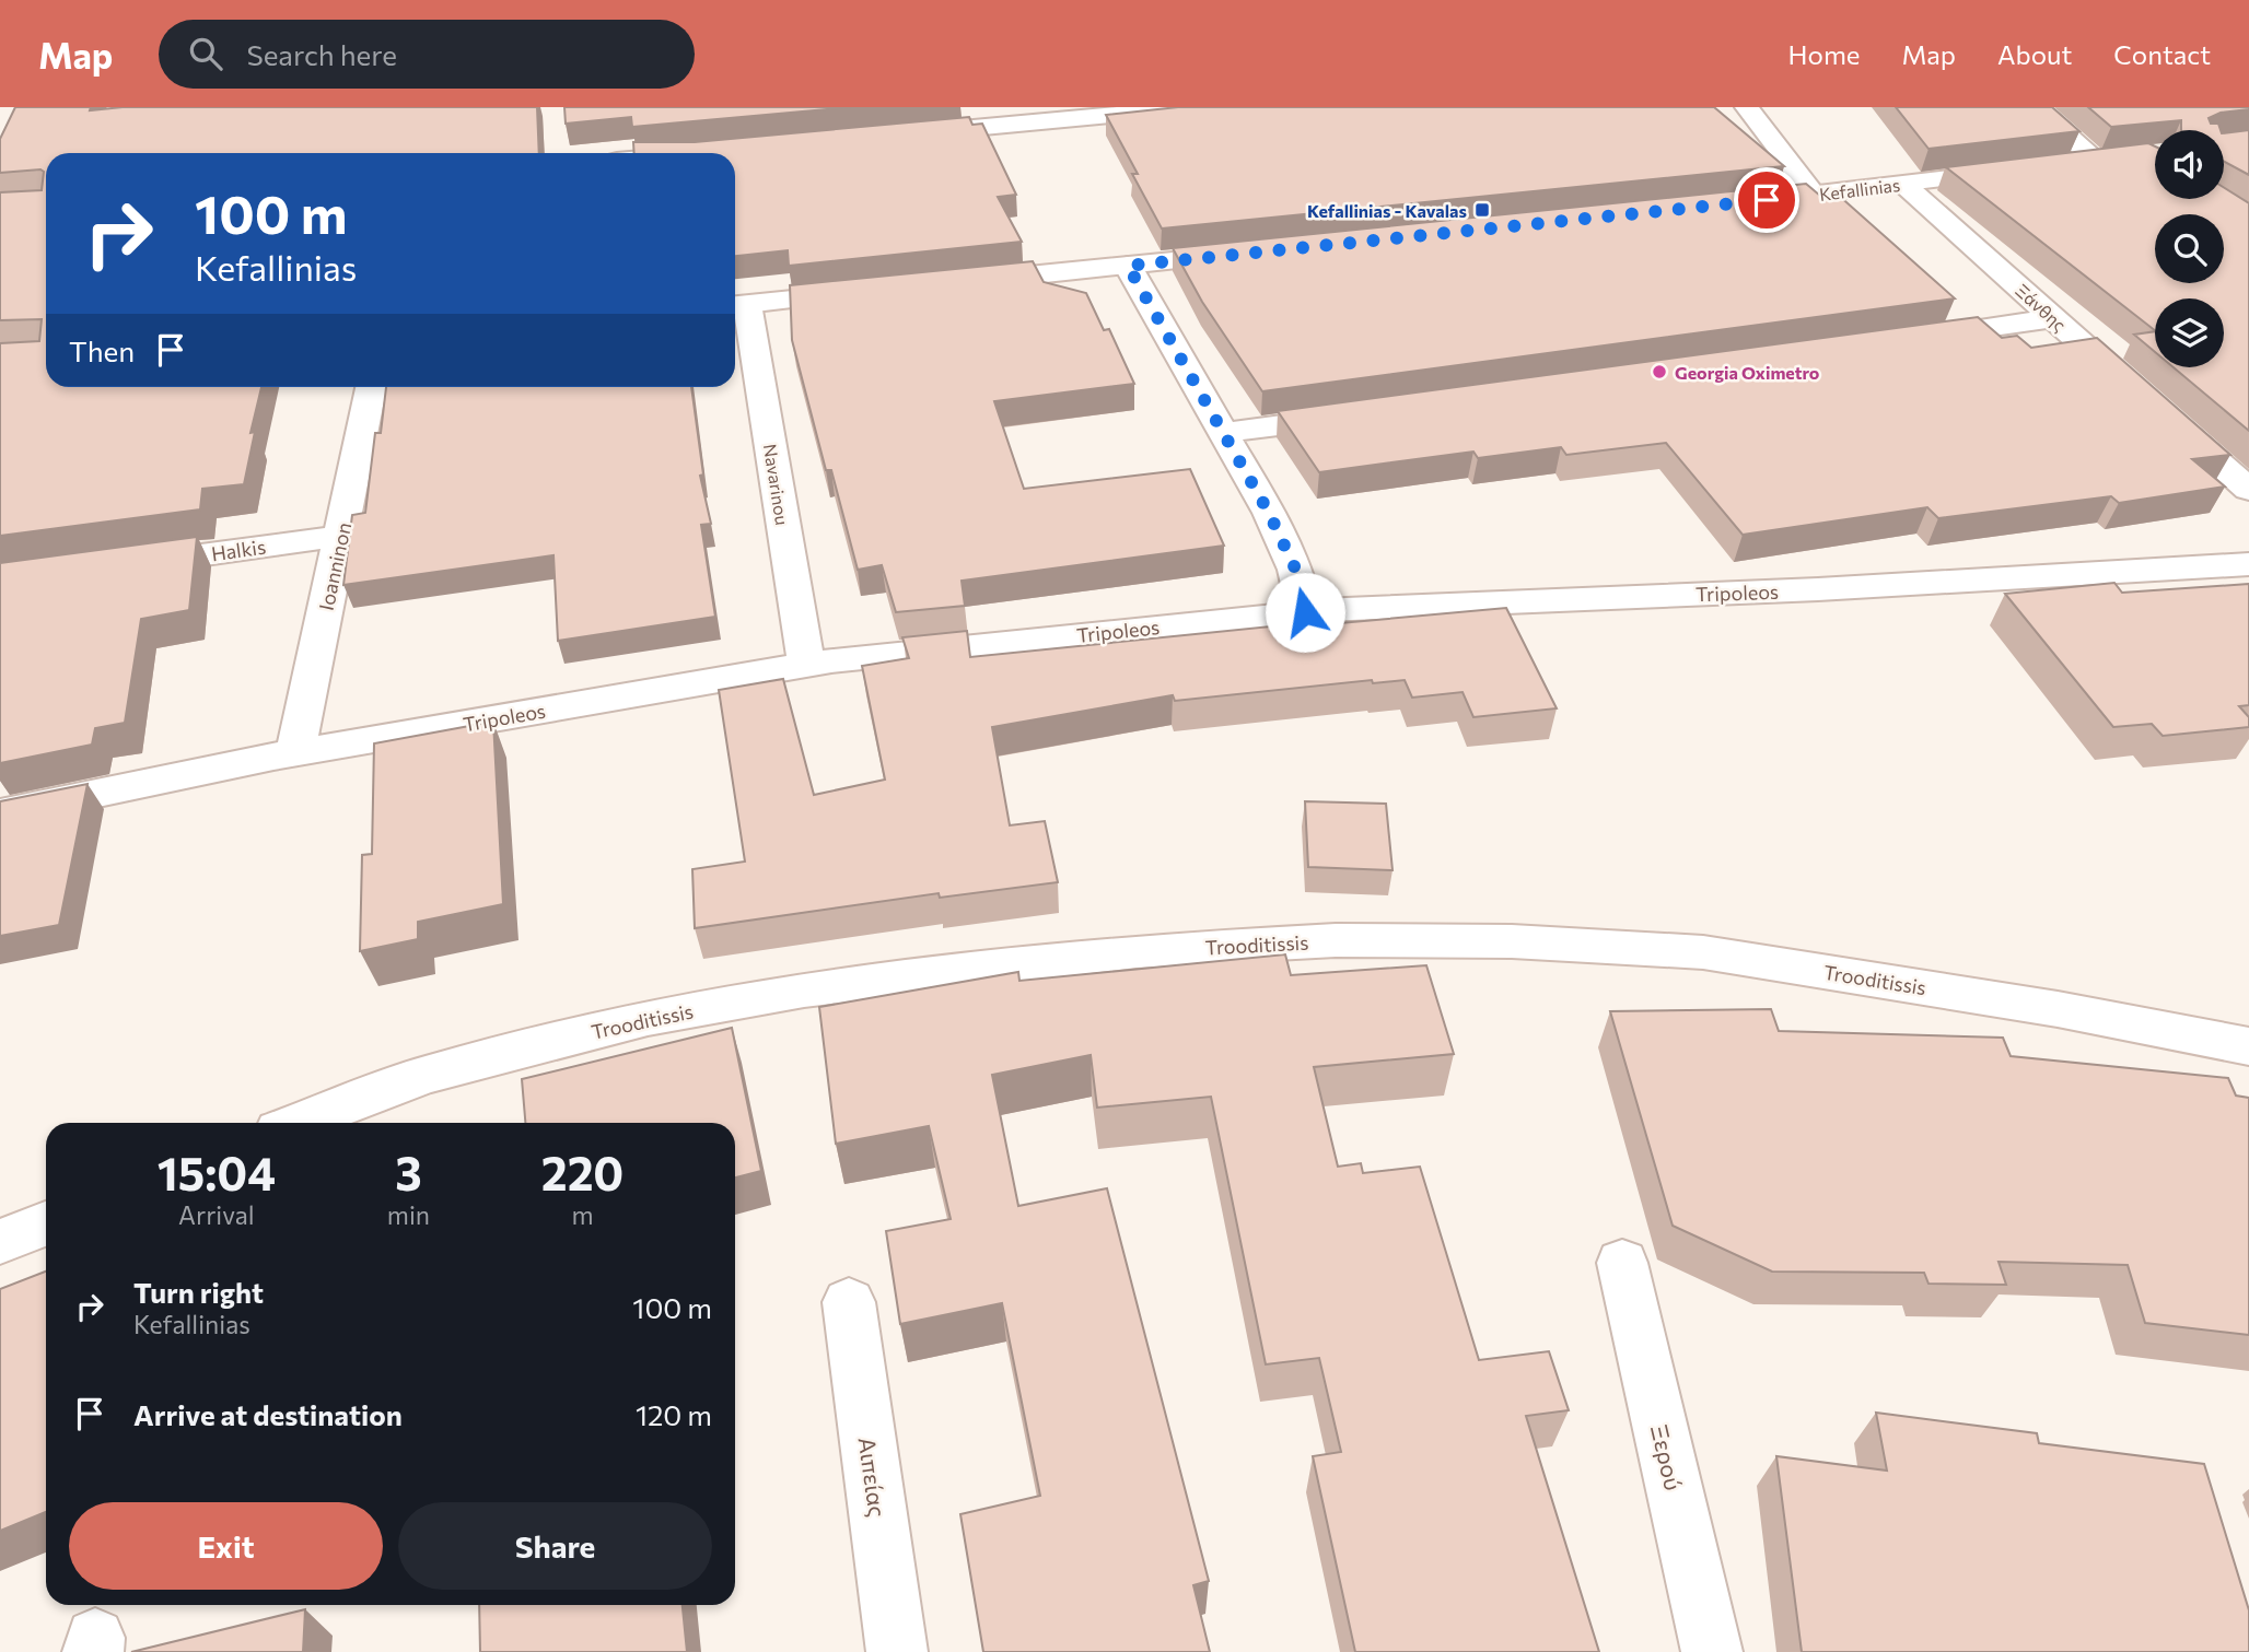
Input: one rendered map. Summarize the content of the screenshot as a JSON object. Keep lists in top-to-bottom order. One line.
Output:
{"streets":{"street":["Kefallinias","Ξάνθης","Navarinou","Halkis","Ioanninon","Tripoleos","Trooditissis","Ξερού","Αιπείας"]},"crossings":[["Kefallinias","Ξάνθης"],["Navarinou","Tripoleos"],["Halkis","Ioanninon"],["Ioanninon","Tripoleos"]],"places":{"transit":["Kefallinias - Kavalas"],"other":["Georgia Oximetro"]},"page":{"header":"Map","search":"Search here","nav":["Home","Map","About","Contact"],"turn":["100 m","Kefallinias"],"then":"Then","eta":["15:04","Arrival","3","min","220","m"],"list":[{"name":"Turn right","note":"Kefallinias","value":"100 m"},{"name":"Arrive at destination","value":"120 m"}],"buttons":["Exit","Share"]}}
